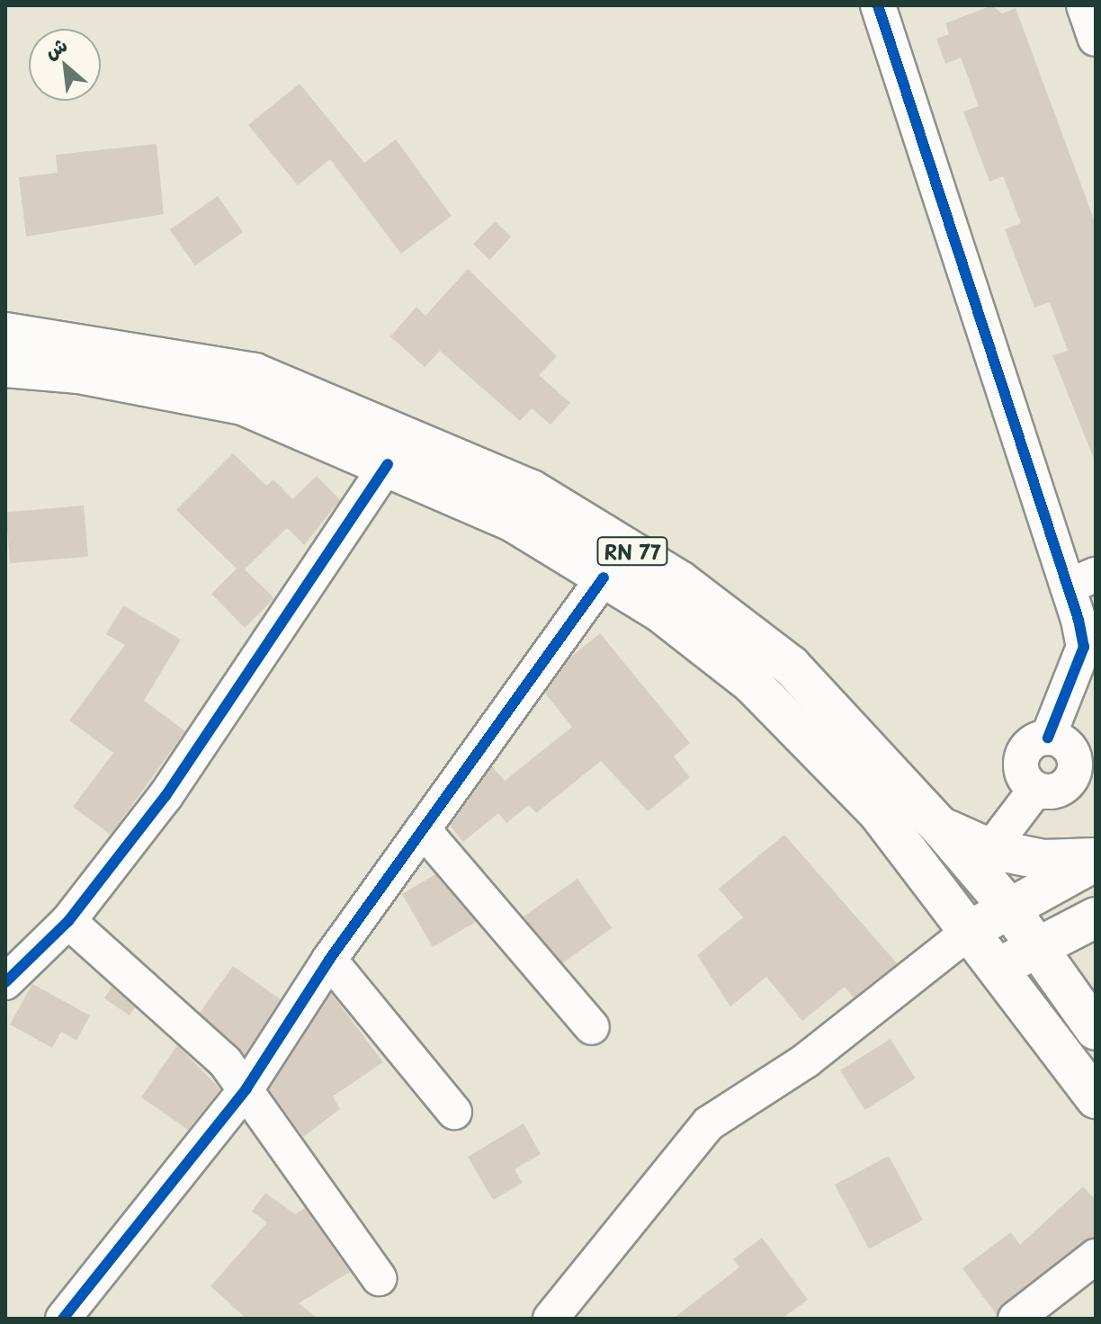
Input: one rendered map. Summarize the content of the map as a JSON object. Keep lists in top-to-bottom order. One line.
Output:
{"streets":{"main road":["RN 77"]},"north":"top left"}
